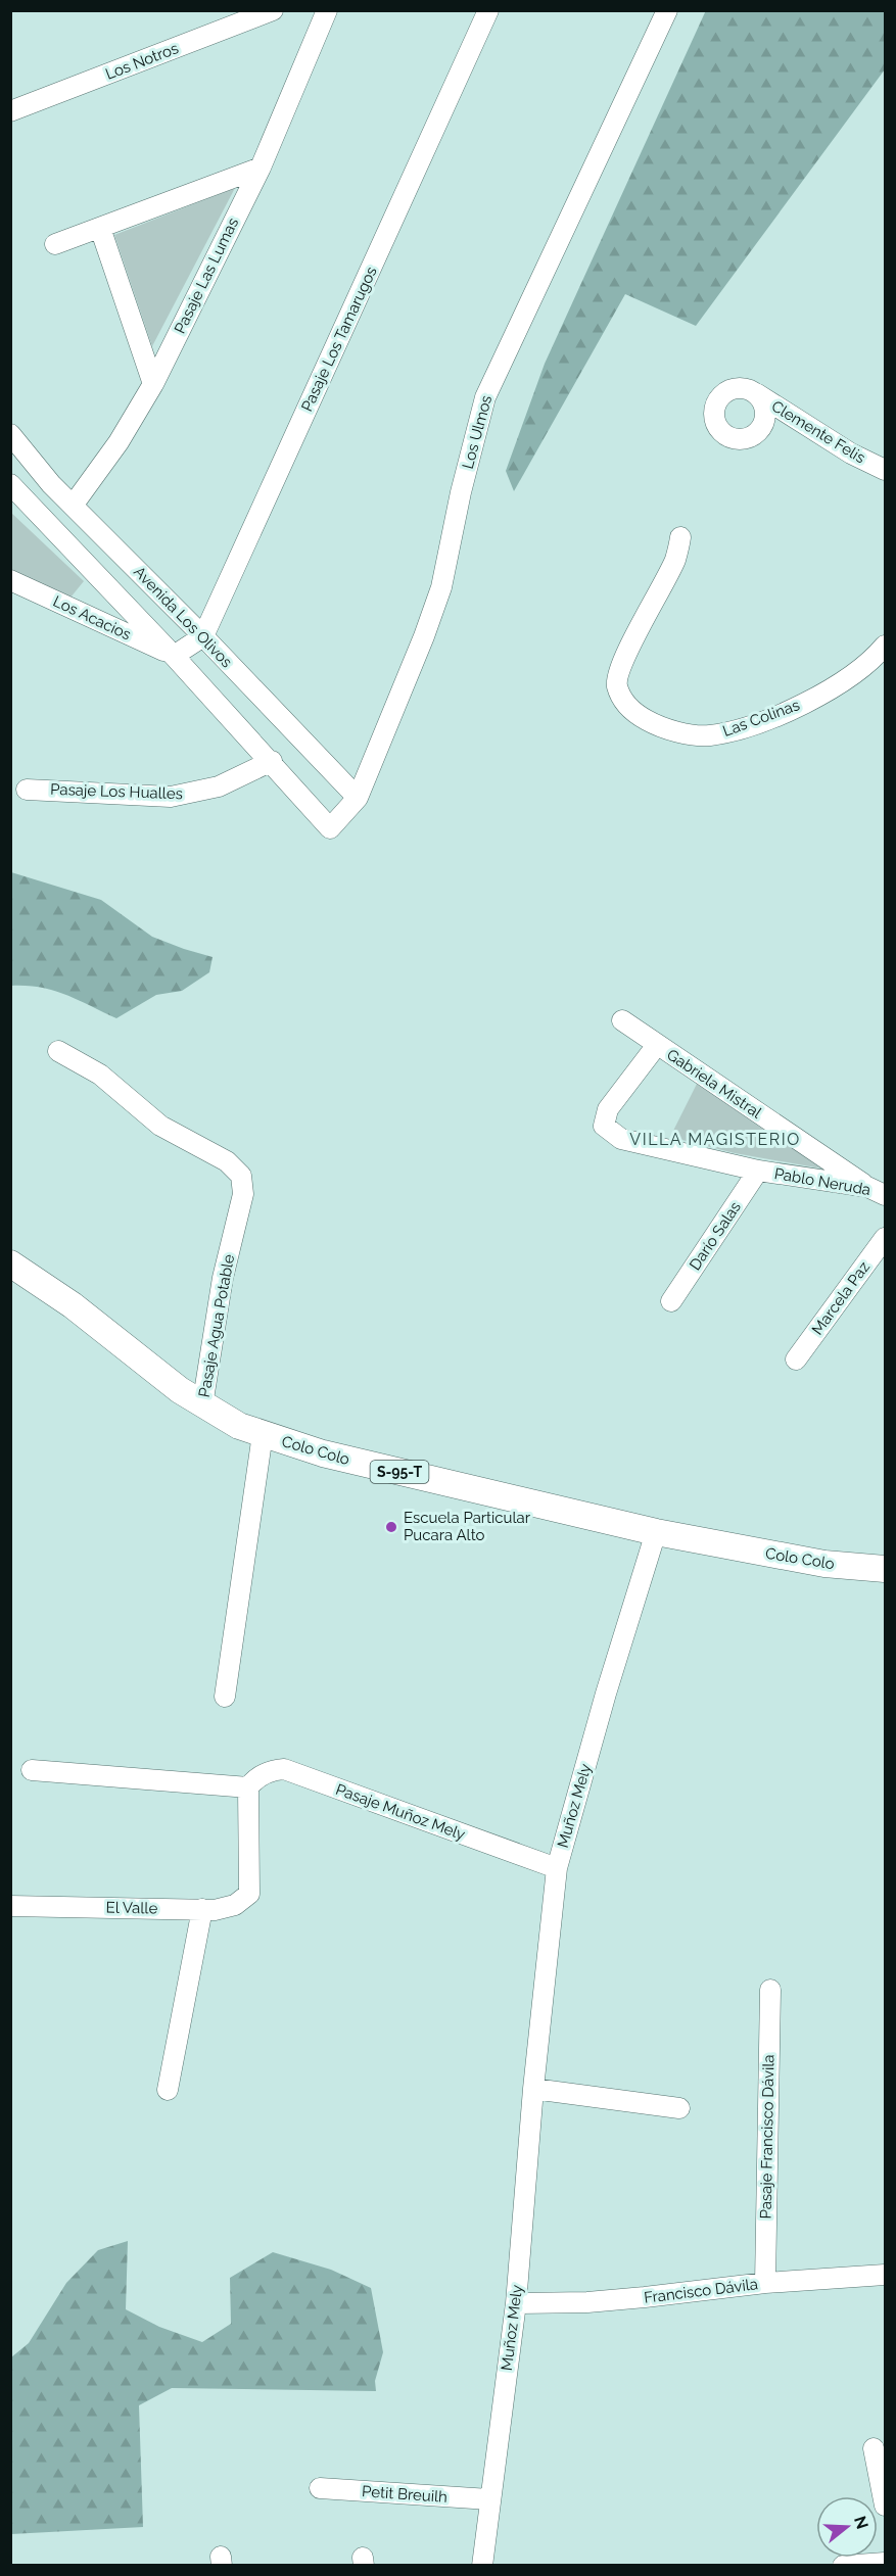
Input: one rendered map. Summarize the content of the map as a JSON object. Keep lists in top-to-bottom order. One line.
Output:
{"streets":{"main road":["Colo Colo","S-95-T"],"street":["Los Notros","Pasaje Las Lumas","Pasaje Los Tamarugos","Los Ulmos","Clemente Felis","Avenida Los Olivos","Los Acacios","Las Colinas","Pasaje Los Hualles","Gabriela Mistral","Pablo Neruda","Darío Salas","Marcela Paz","Pasaje Agua Potable","Muñoz Mely","Pasaje Muñoz Mely","El Valle","Pasaje Francisco Dávila","Francisco Dávila","Petit Breuilh"]},"crossings":[["Pasaje Las Lumas","Avenida Los Olivos"],["Pasaje Los Tamarugos","Avenida Los Olivos"],["Los Ulmos","Avenida Los Olivos"],["Los Ulmos","Pasaje Los Hualles"],["Gabriela Mistral","Pablo Neruda"],["Pablo Neruda","Darío Salas"],["Pasaje Agua Potable","Colo Colo"],["Colo Colo","Muñoz Mely"],["Muñoz Mely","Pasaje Muñoz Mely"],["Muñoz Mely","Francisco Dávila"],["Muñoz Mely","Petit Breuilh"],["Pasaje Muñoz Mely","El Valle"],["Pasaje Francisco Dávila","Francisco Dávila"]],"districts":["VILLA MAGISTERIO"],"places":["Escuela Particular Pucara Alto"],"north":"right"}
